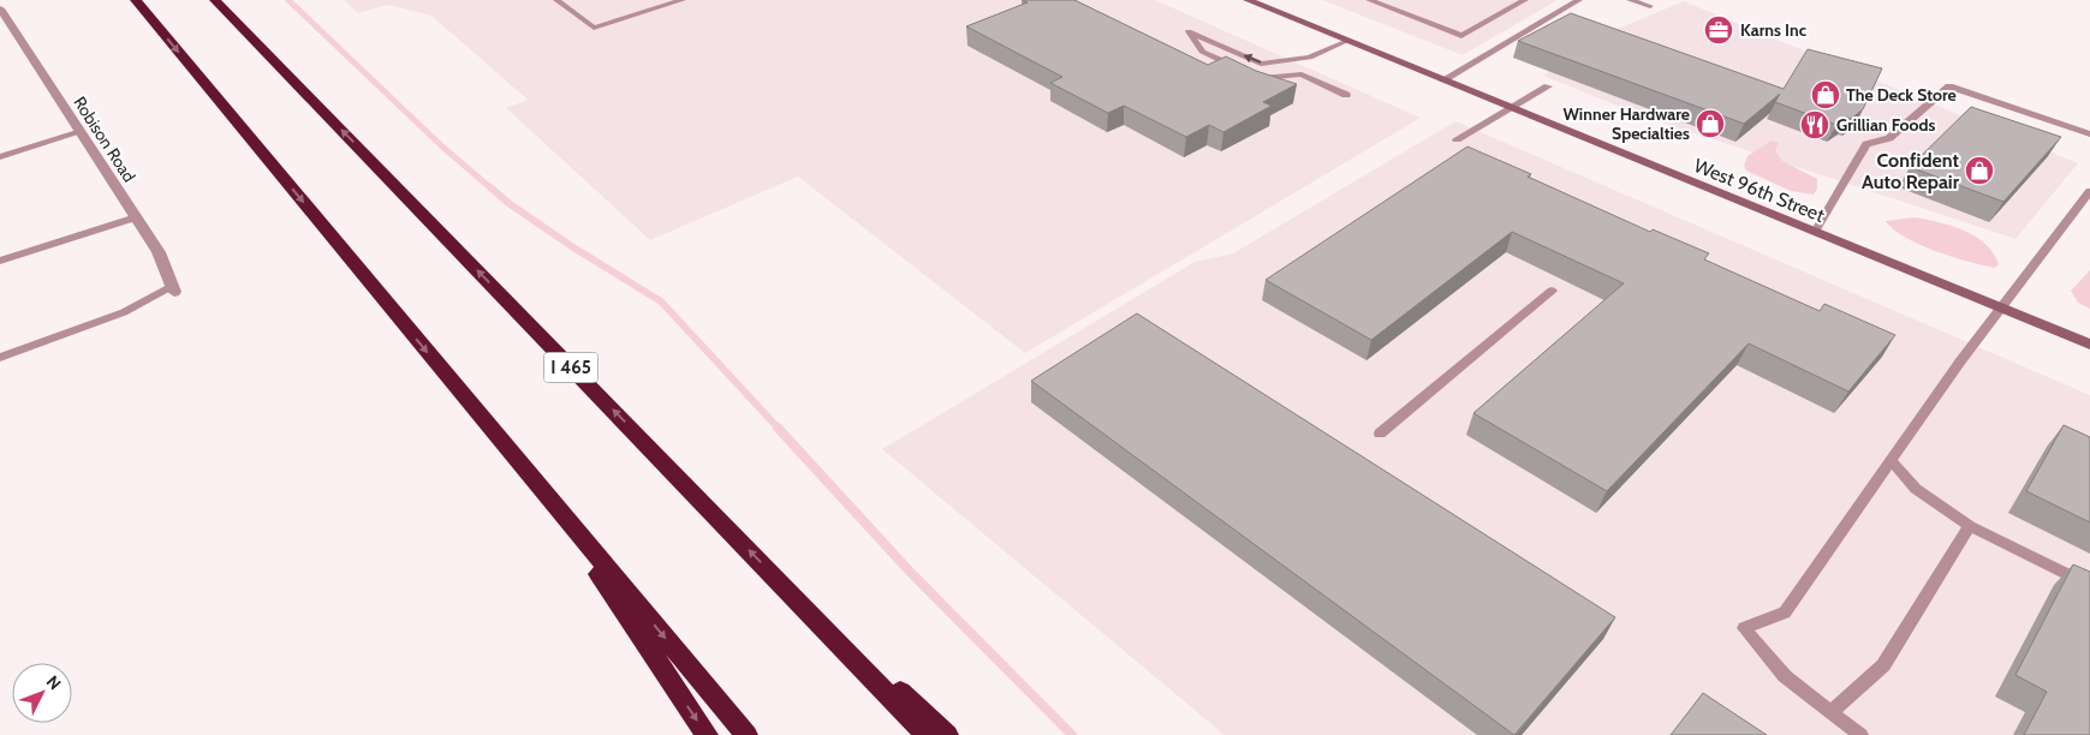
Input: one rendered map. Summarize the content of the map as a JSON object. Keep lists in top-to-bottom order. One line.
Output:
{"streets":{"highway":["I 465"],"street":["Robison Road","West 96th Street"]},"places":{"office":["Karns Inc"],"shop":["The Deck Store","Winner Hardware Specialties","Confident Auto Repair"],"restaurant":["Grillian Foods"]},"north":"top right"}
